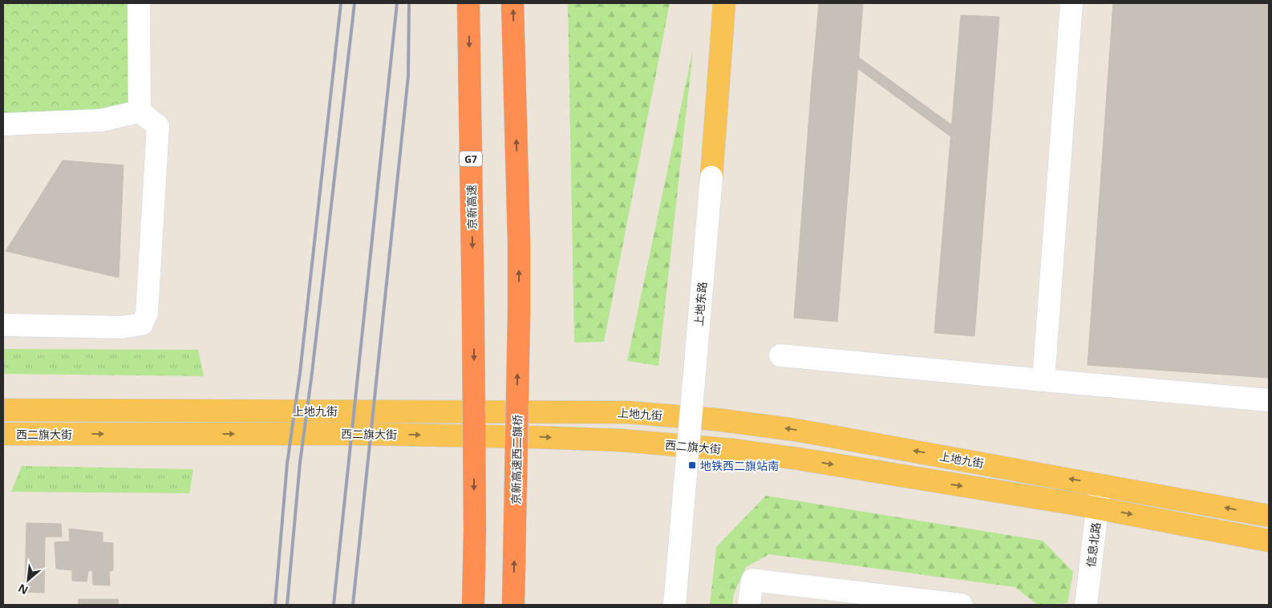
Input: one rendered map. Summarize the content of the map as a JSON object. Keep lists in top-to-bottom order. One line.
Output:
{"streets":{"highway":["G7","京新高速","京新高速西二旗桥"],"main road":["上地东路","上地九街","西二旗大街"],"street":["信息北路"]},"crossings":[["上地九街","信息北路"],["西二旗大街","信息北路"]],"one_way":["京新高速","上地九街","西二旗大街","京新高速西二旗桥"],"places":{"transit":["地铁西二旗站南"]},"north":"bottom left"}
